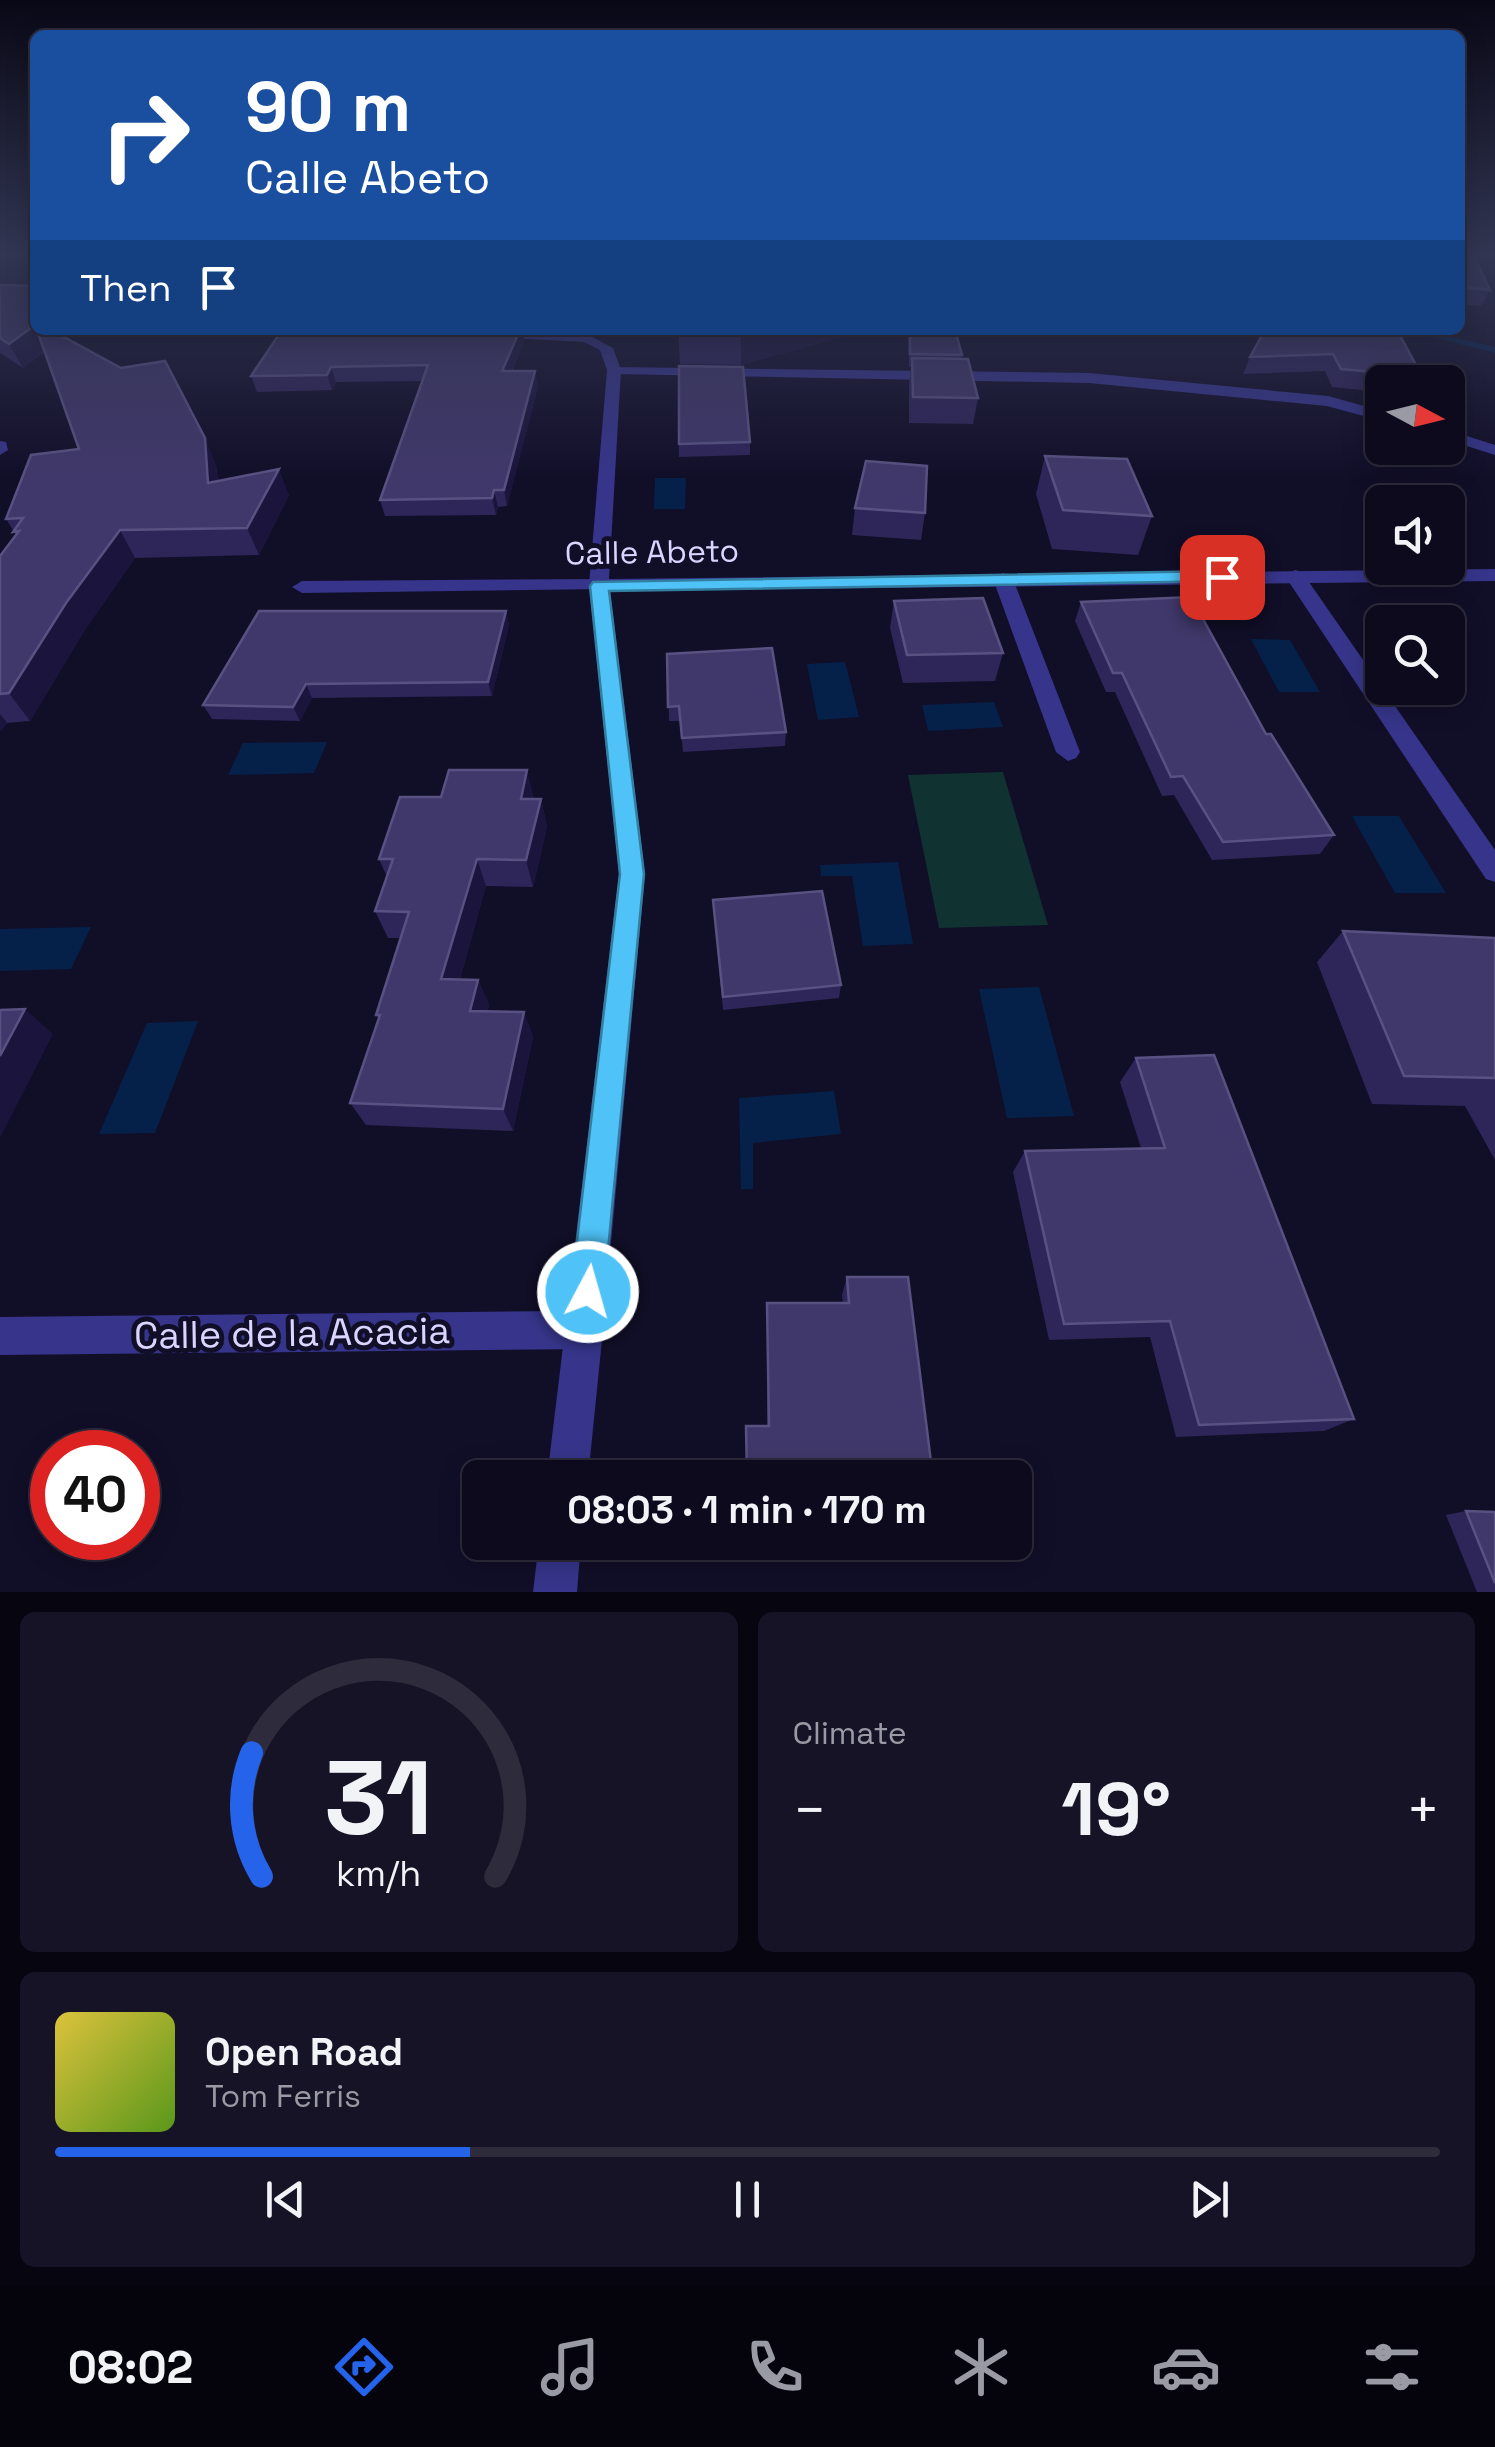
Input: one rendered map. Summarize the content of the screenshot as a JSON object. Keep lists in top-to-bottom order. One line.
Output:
{"streets":{"street":["Calle Abeto","Calle de la Acacia"]},"north":"right","page":{"turn":["90 m","Calle Abeto"],"then":"Then","limit":"40","trip":"08:03 · 1 min · 170 m","tile":"Climate","heat":["−","19°","+"],"song":["Open Road","Tom Ferris"],"tabs":"08:02","gauge":["31","km/h"]}}
